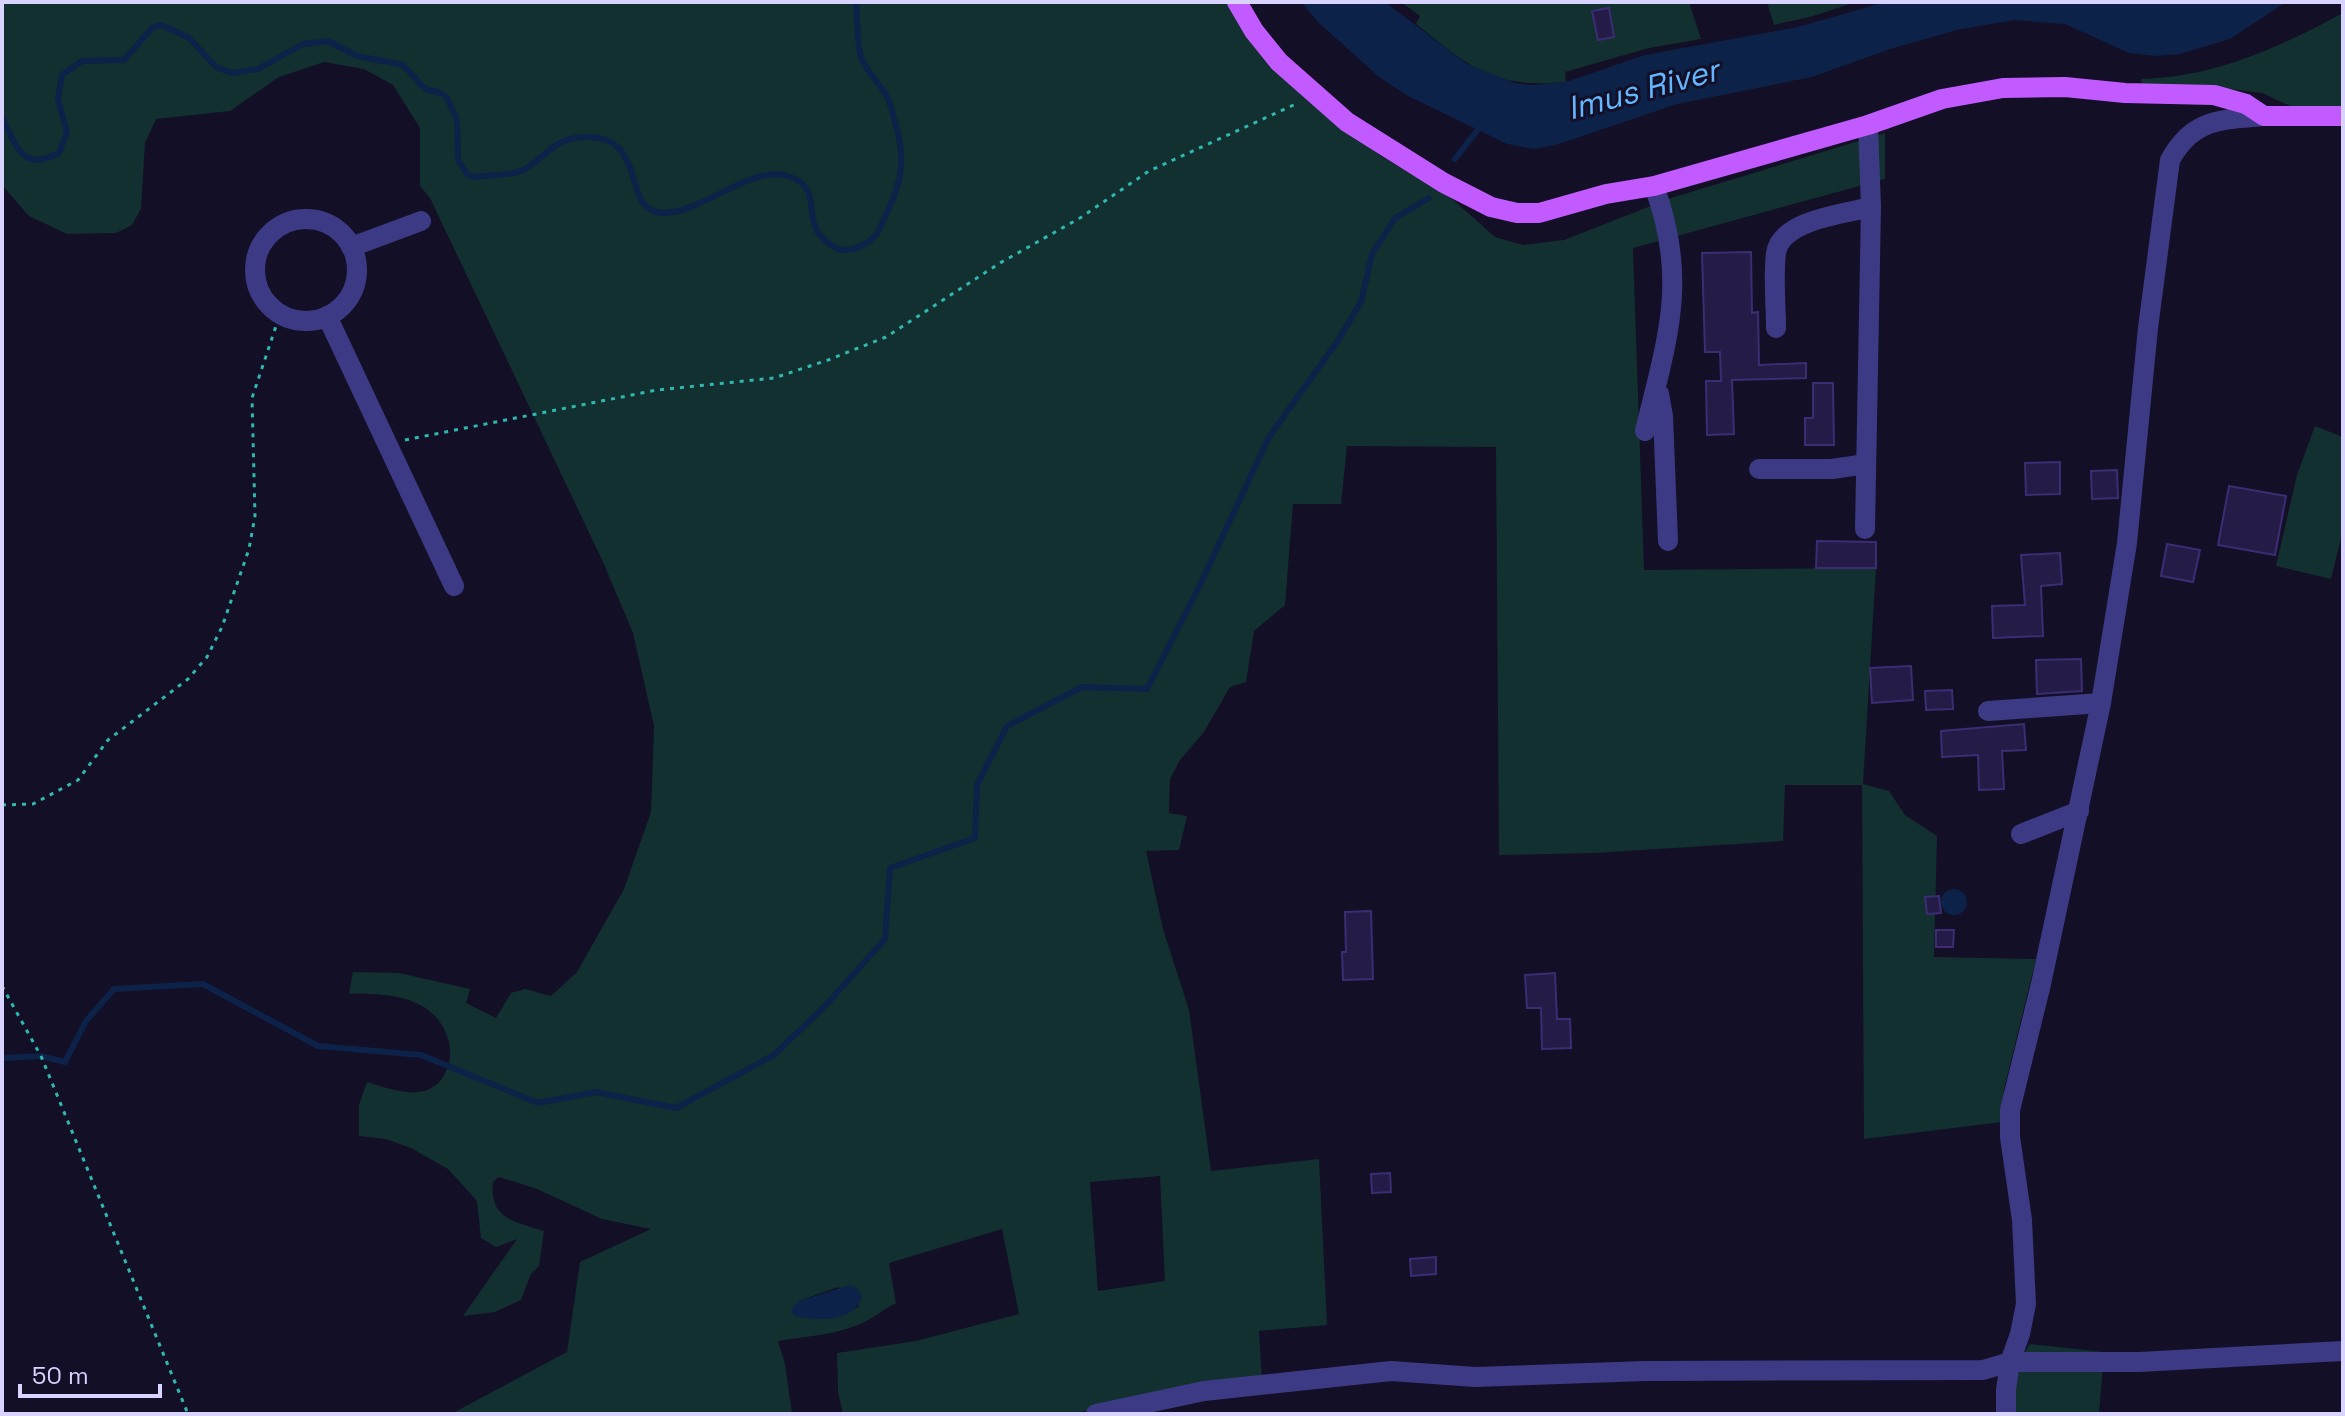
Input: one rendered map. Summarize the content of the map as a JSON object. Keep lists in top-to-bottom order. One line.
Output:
{"water":["Imus River"],"scale_bar":"50 m"}
